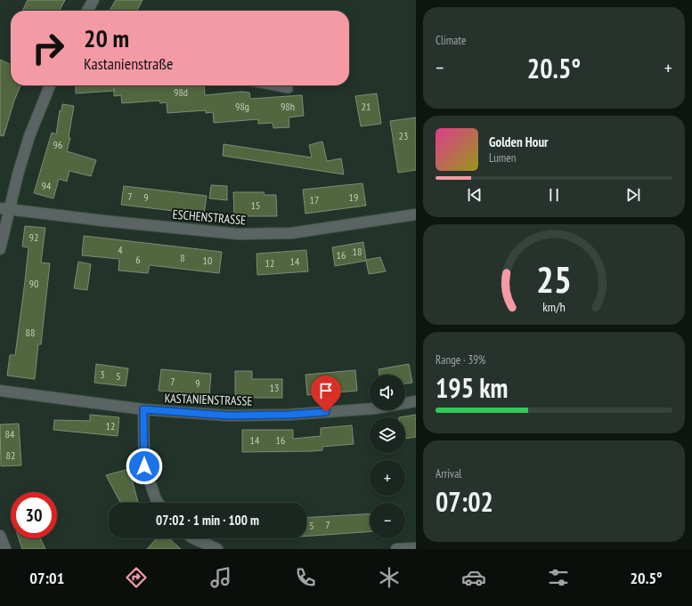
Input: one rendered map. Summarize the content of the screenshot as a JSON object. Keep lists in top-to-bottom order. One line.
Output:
{"streets":{"street":["ESCHENSTRASSE","KASTANIENSTRASSE"]},"house_numbers":["98d","98g","98h","21","23","96","94","7","9","19","17","15","92","4","18","16","8","6","10","14","12","90","88","3","5","7","9","13","12","84","14","16","82","7","5"],"page":{"tile":["Climate",["Range · 39%","195 km"],["Arrival","07:02"]],"turn":["20 m","Kastanienstraße"],"heat":["−","20.5°","+"],"song":["Golden Hour","Lumen"],"map_buttons":["+","−"],"limit":"30","trip":"07:02 · 1 min · 100 m","tabs":["07:01","20.5°"],"gauge":["25","km/h"]}}
